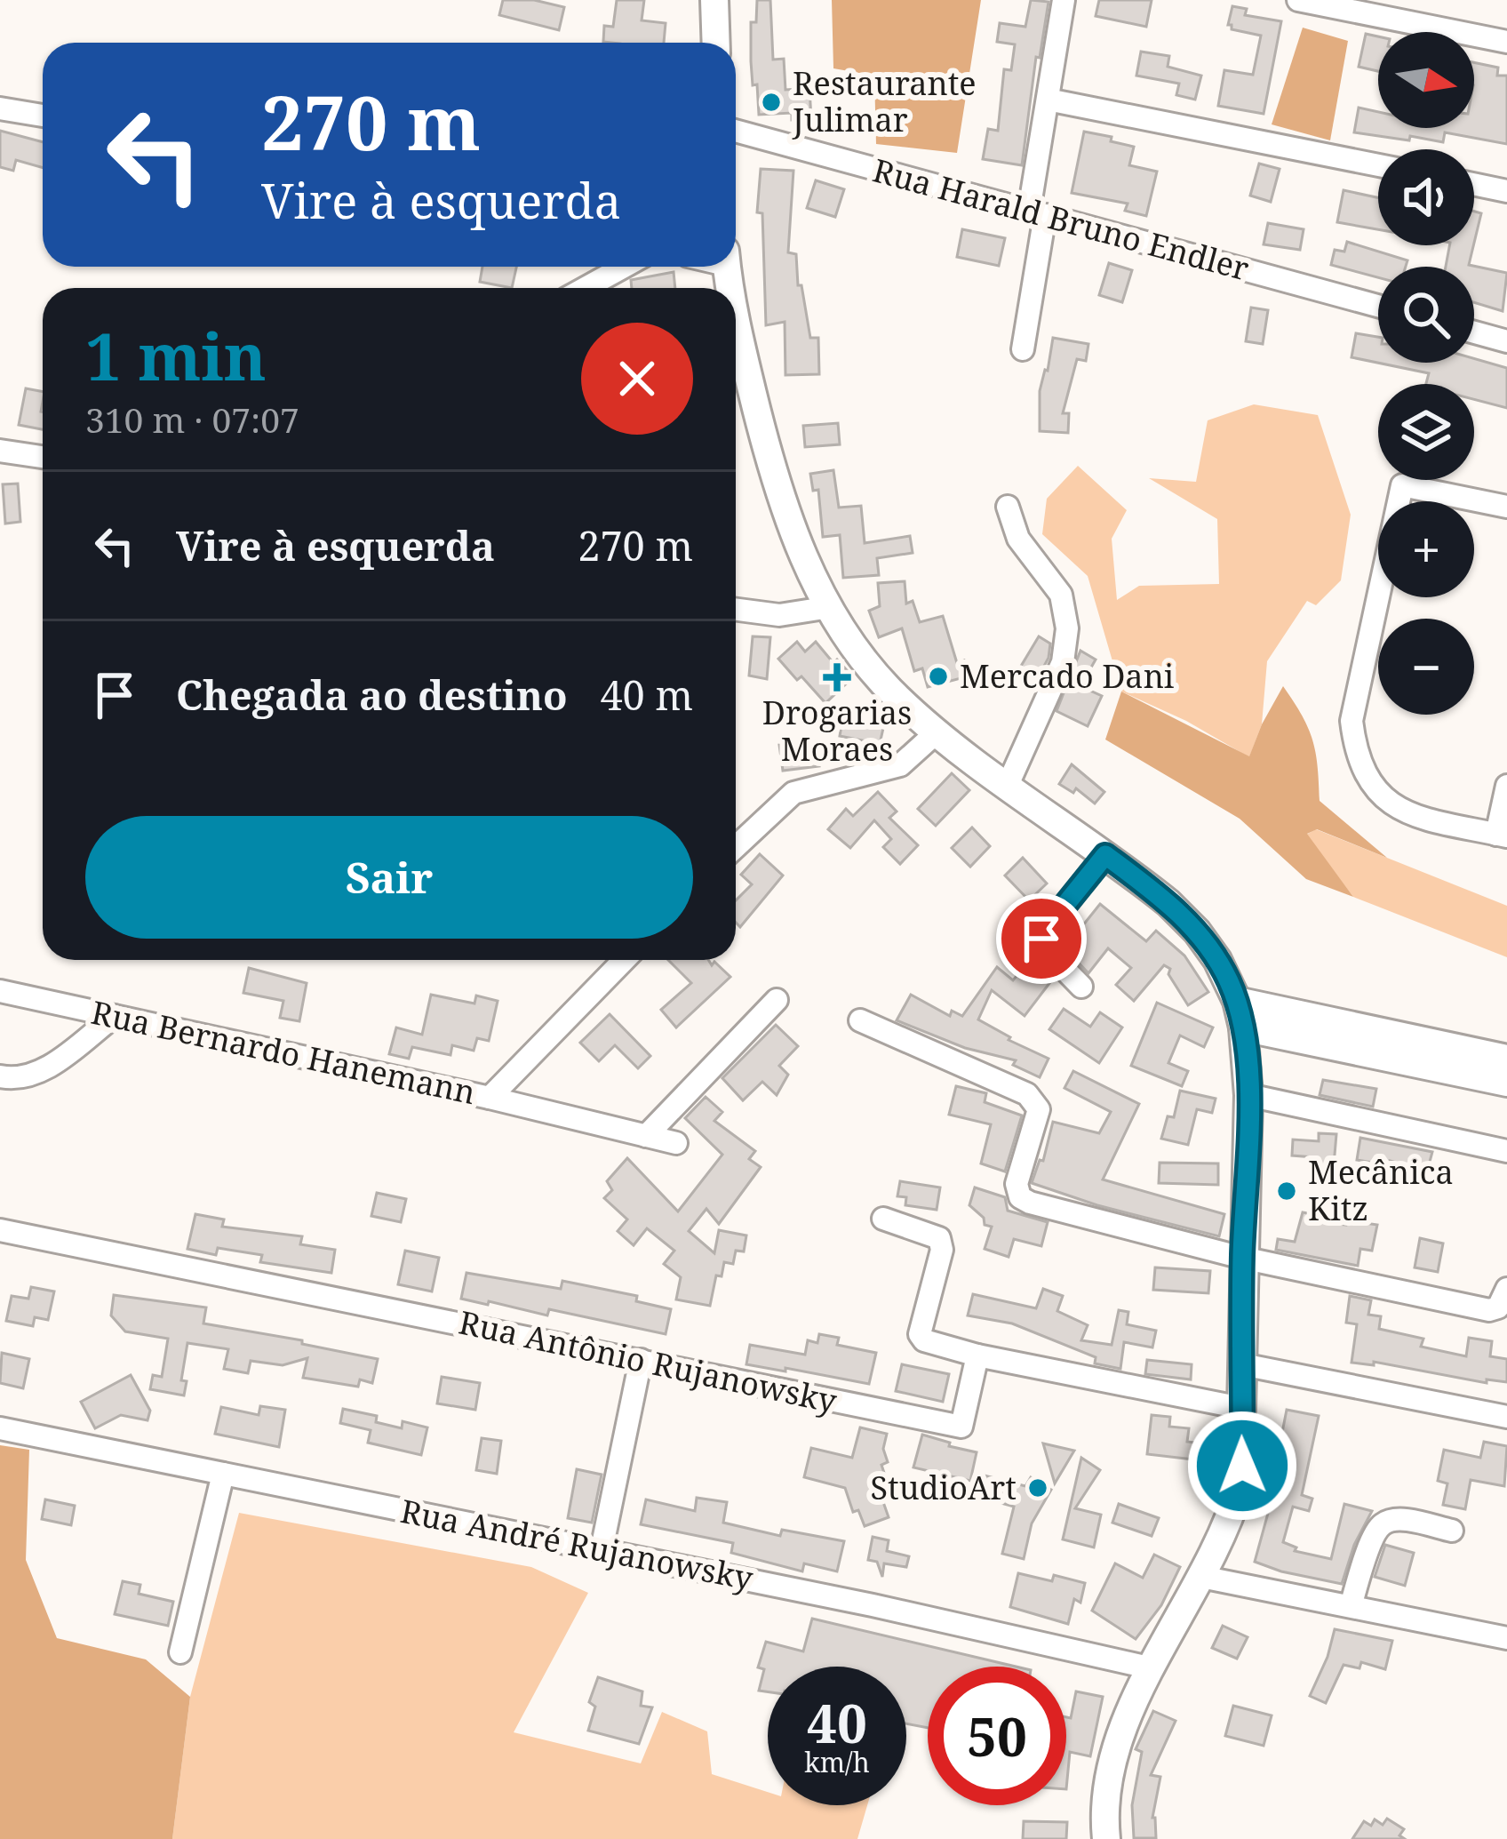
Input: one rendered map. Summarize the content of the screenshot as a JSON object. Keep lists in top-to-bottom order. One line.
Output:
{"streets":{"street":["Rua Harald Bruno Endler","Rua Bernardo Hanemann","Rua Antônio Rujanowsky","Rua André Rujanowsky"]},"places":{"other":["Restaurante Julimar","Mercado Dani","Mecânica Kitz","StudioArt"],"health":["Drogarias Moraes"]},"north":"right","page":{"map_buttons":["+","−"],"turn":["270 m","Vire à esquerda"],"heading":["1 min","310 m · 07:07"],"list":[{"name":"Vire à esquerda","value":"270 m"},{"name":"Chegada ao destino","value":"40 m"}],"buttons":"Sair","speed":"40 km/h","limit":"50"}}
